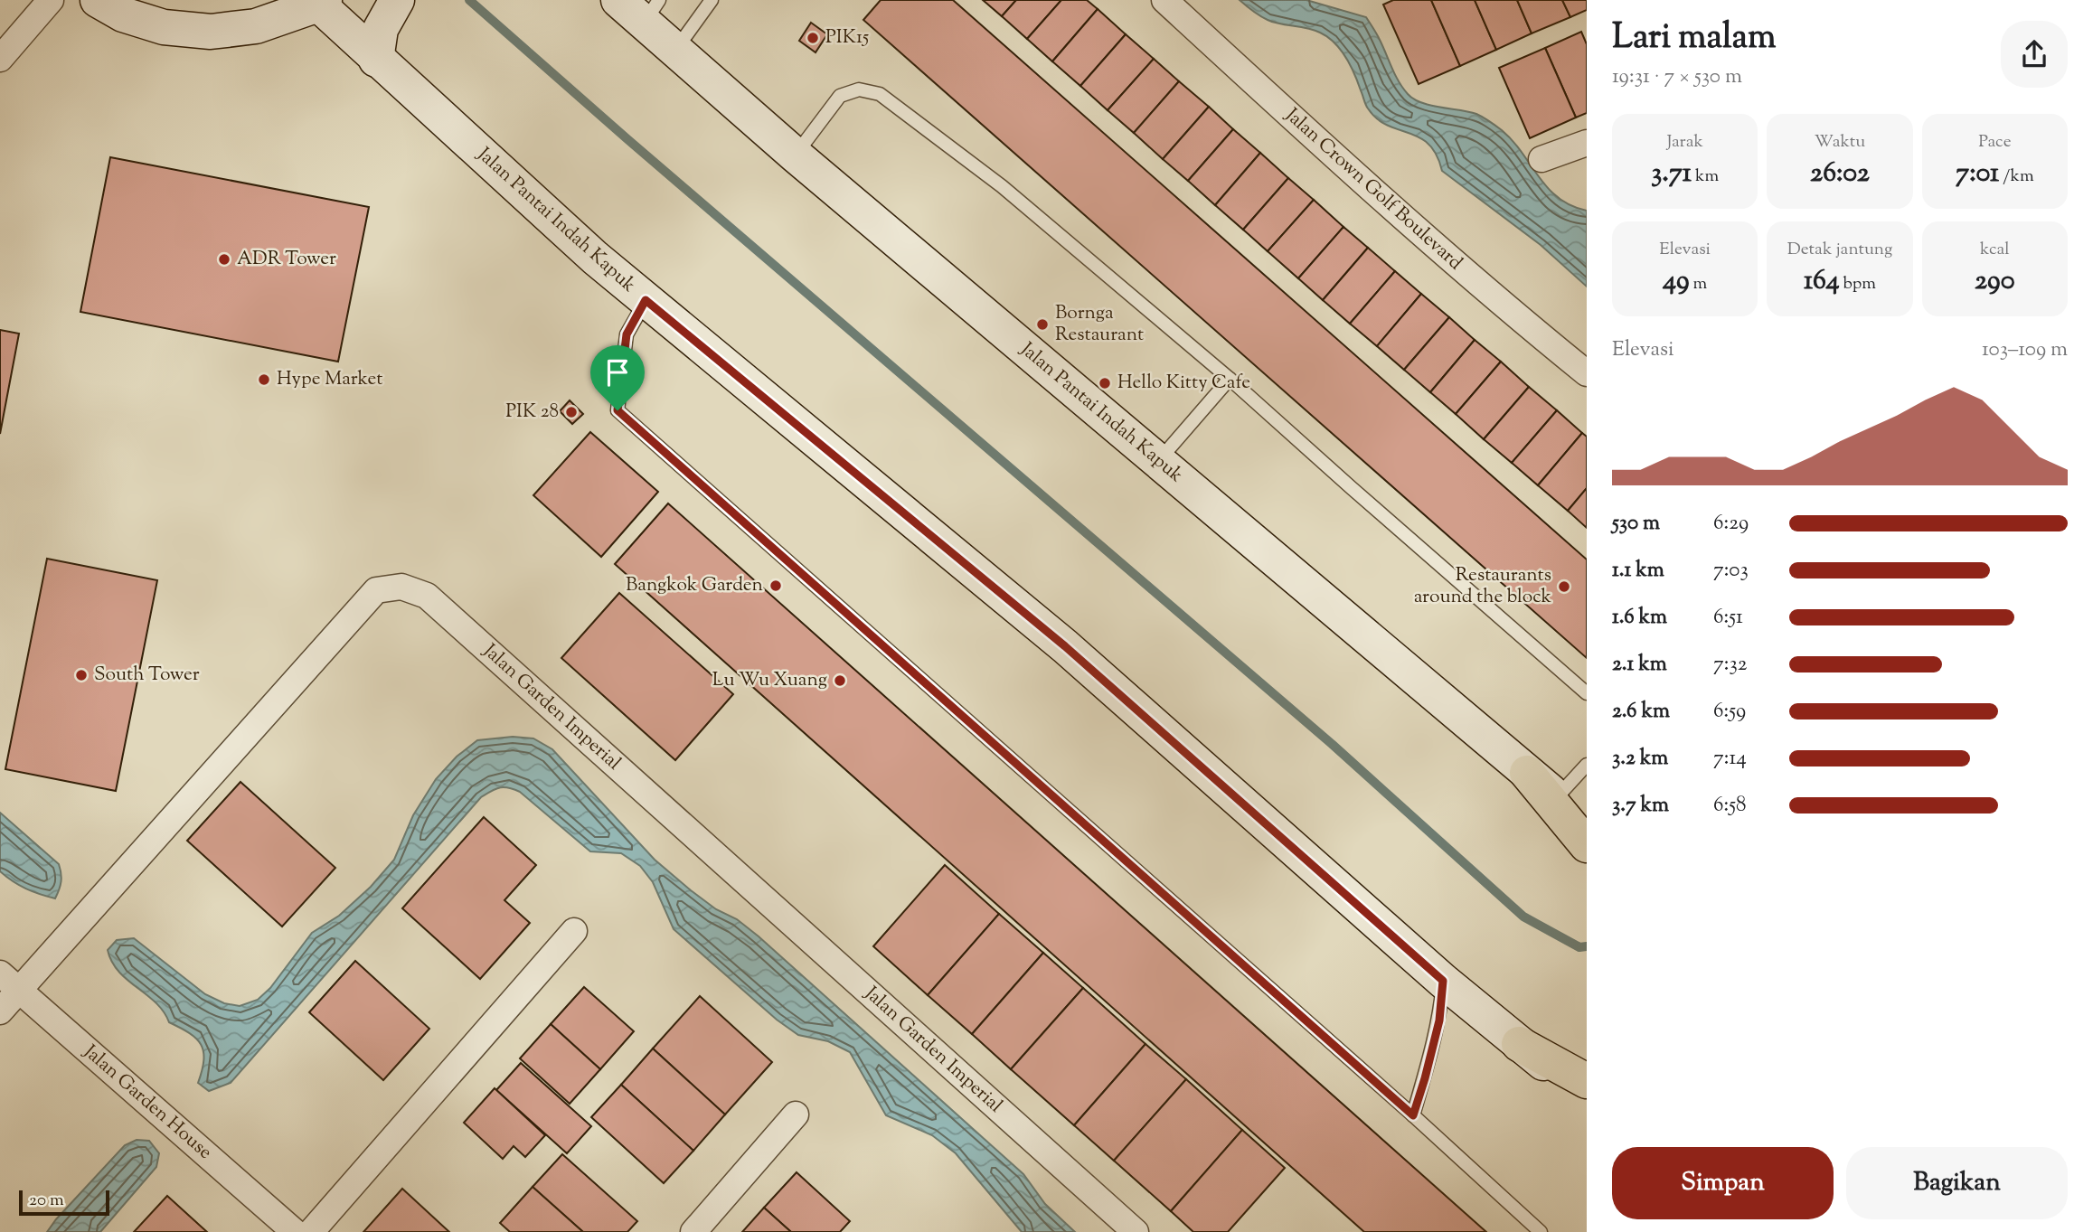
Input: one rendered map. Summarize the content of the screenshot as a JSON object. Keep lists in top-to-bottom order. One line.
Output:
{"streets":{"main road":["Jalan Pantai Indah Kapuk"],"street":["Jalan Crown Golf Boulevard","Jalan Garden Imperial","Jalan Garden House"]},"crossings":[["Jalan Garden Imperial","Jalan Garden House"]],"places":["PIK15","ADR Tower","Bornga Restaurant","Hype Market","Hello Kitty Cafe","PIK 28","Bangkok Garden","Restaurants around the block","South Tower","Lu Wu Xuang"],"scale_bar":"20 m","page":{"heading":["Lari malam","19:31 · 7 × 530 m"],"stats":[["Jarak","3.71 km"],["Waktu","26:02"],["Pace","7:01 /km"],["Elevasi","49 m"],["Detak jantung","164 bpm"],["kcal","290"]],"chart":["Elevasi","103–109 m"],"list":[{"name":"530 m","note":"6:29"},{"name":"1.1 km","note":"7:03"},{"name":"1.6 km","note":"6:51"},{"name":"2.1 km","note":"7:32"},{"name":"2.6 km","note":"6:59"},{"name":"3.2 km","note":"7:14"},{"name":"3.7 km","note":"6:58"}],"buttons":["Simpan","Bagikan"],"scale":"20 m"}}
